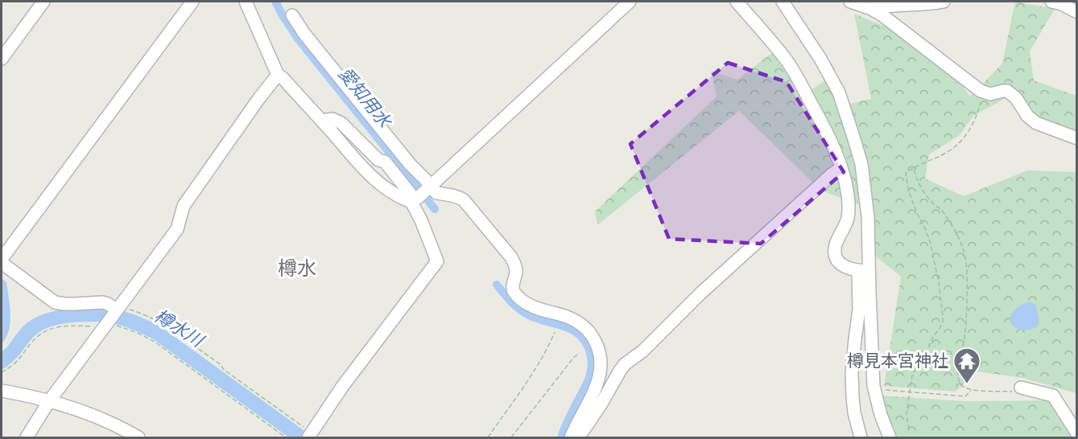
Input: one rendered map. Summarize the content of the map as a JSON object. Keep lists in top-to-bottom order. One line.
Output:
{"districts":["樽水"],"water":["愛知用水","樽水川"],"places":{"temple":["樽見本宮神社"]}}
